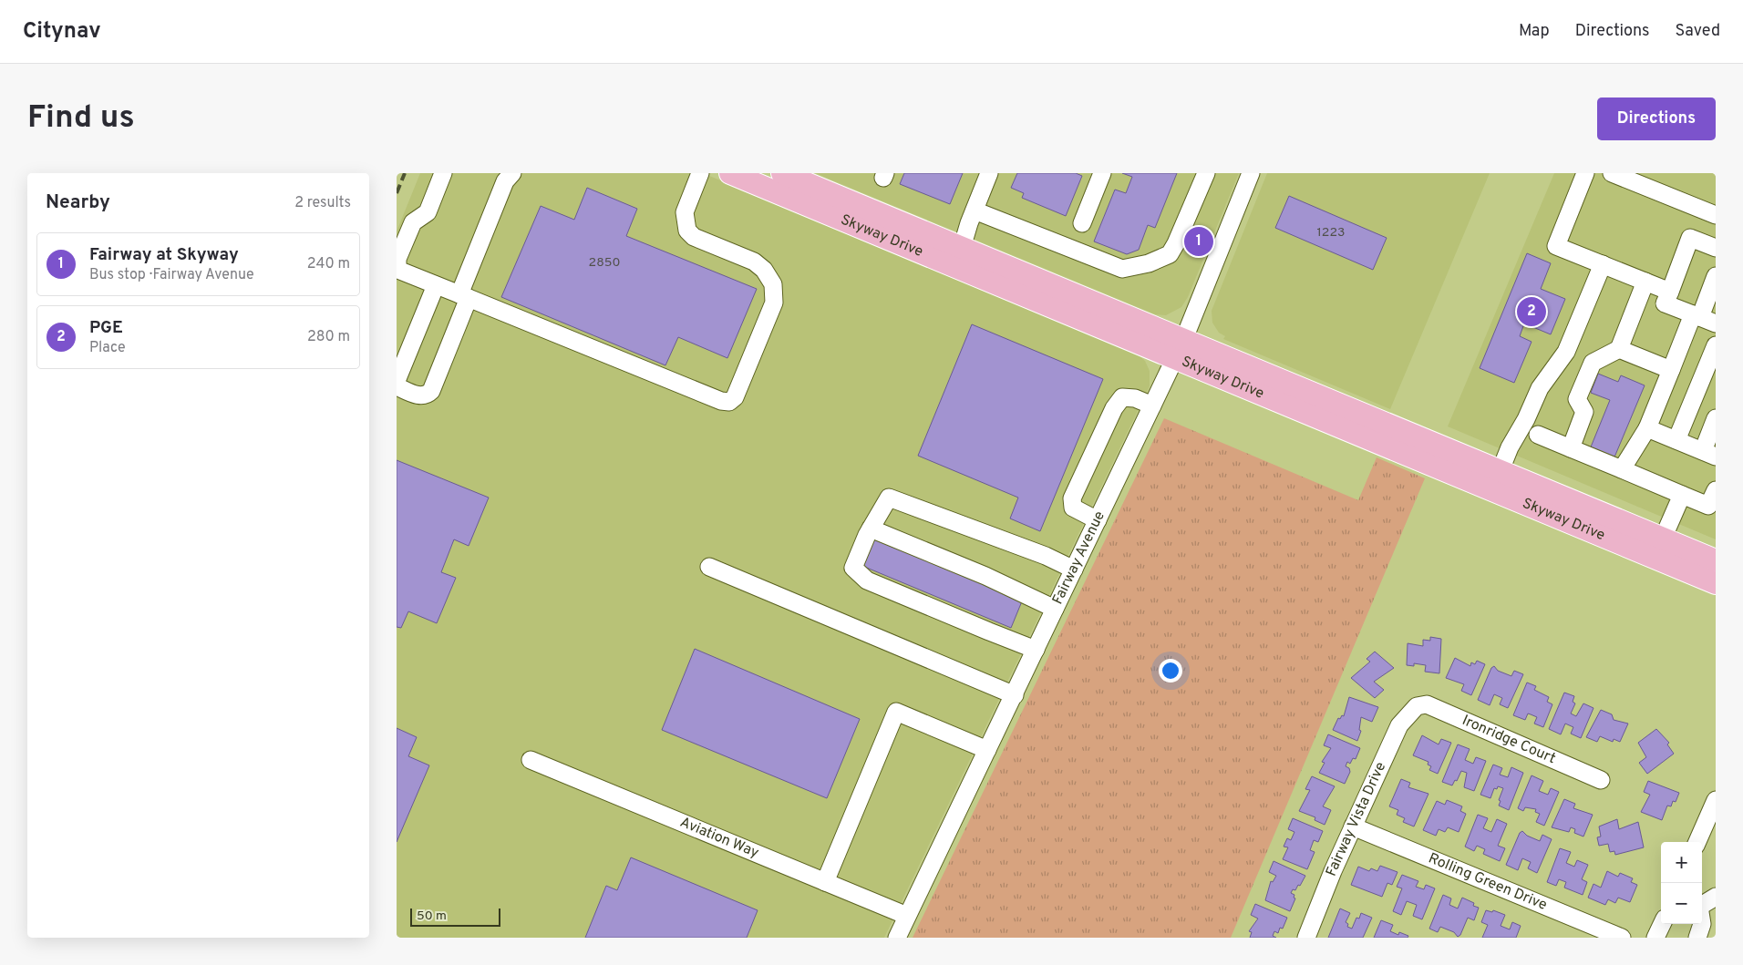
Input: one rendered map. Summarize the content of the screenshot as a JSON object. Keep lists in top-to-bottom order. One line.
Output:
{"streets":{"main road":["Skyway Drive"],"street":["Fairway Avenue","Ironridge Court","Fairway Vista Drive","Aviation Way","Rolling Green Drive"]},"crossings":[["Skyway Drive","Fairway Avenue"],["Fairway Avenue","Aviation Way"],["Ironridge Court","Fairway Vista Drive"],["Fairway Vista Drive","Rolling Green Drive"]],"house_numbers":["1223","2850"],"scale_bar":"50 m","page":{"header":"Citynav","nav":["Map","Directions","Saved"],"buttons":"Directions","title":"Find us","heading":["Nearby","2 results"],"pins":["1","2"],"list":[{"mark":"1","name":"Fairway at Skyway","note":"Bus stop · Fairway Avenue","value":"240 m"},{"mark":"2","name":"PGE","note":"Place","value":"280 m"}],"map_buttons":["+","−"],"scale":"50 m"}}
